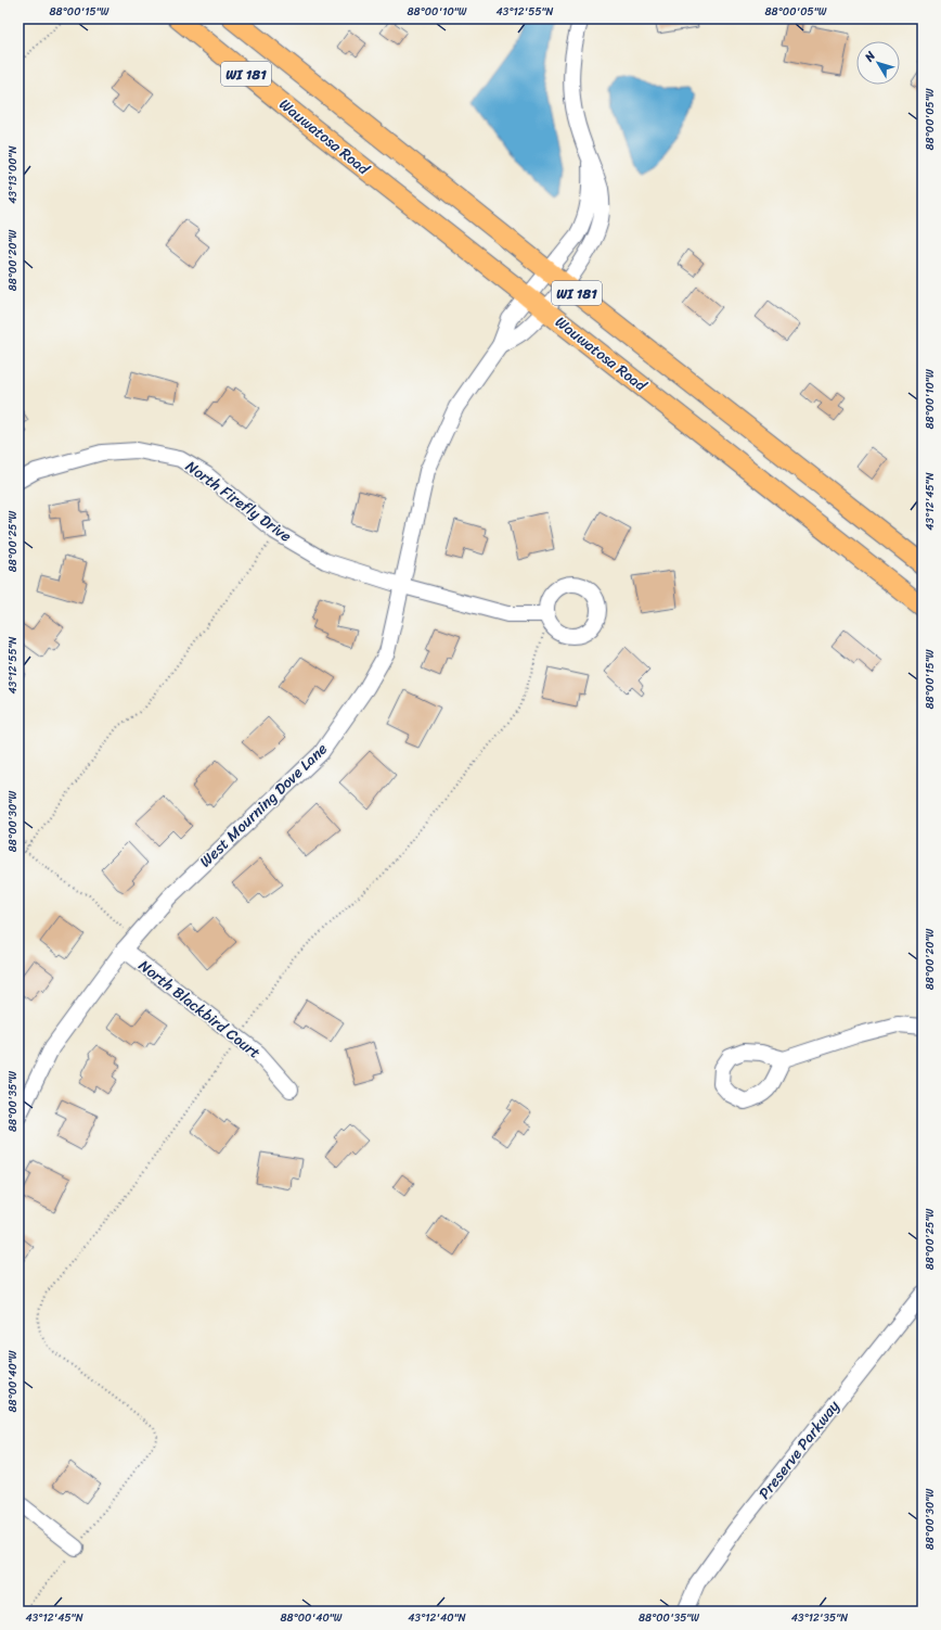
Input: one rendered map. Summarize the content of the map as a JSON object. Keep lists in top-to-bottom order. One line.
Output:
{"streets":{"main road":["WI 181","Wauwatosa Road"],"street":["North Firefly Drive","West Mourning Dove Lane","North Blackbird Court","Preserve Parkway"]},"crossings":[["North Firefly Drive","West Mourning Dove Lane"],["West Mourning Dove Lane","North Blackbird Court"]],"north":"top left","coordinates":["88°00'15\"W","88°00'10\"W","43°12'55\"N","88°00'05\"W","43°13'00\"N","88°00'20\"W","43°12'45\"N","88°00'25\"W","88°00'30\"W","88°00'35\"W","88°00'40\"W","43°12'40\"N","43°12'35\"N"]}
